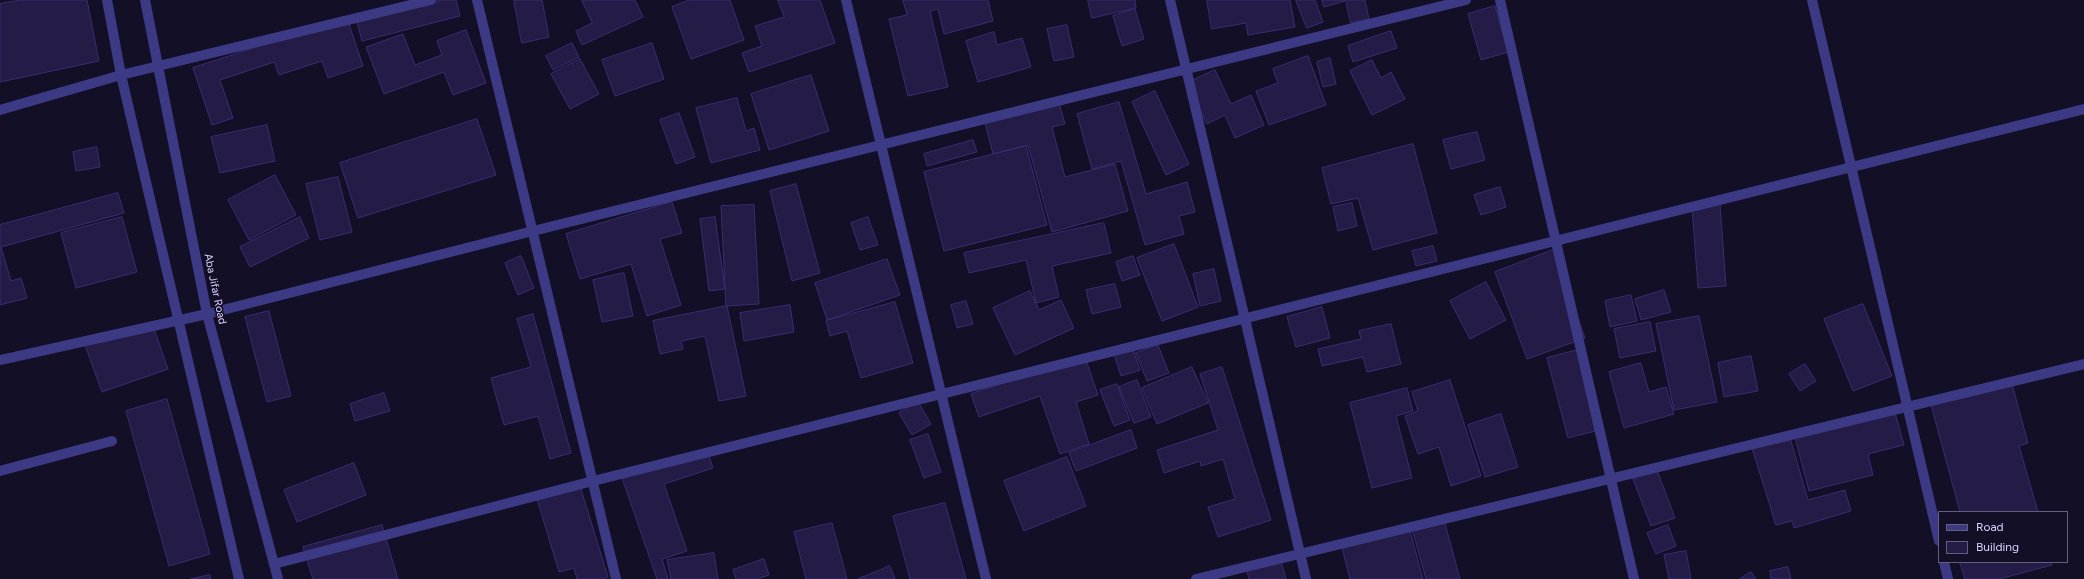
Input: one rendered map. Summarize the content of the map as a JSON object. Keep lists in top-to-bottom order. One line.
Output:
{"streets":{"street":["Aba Jifar Road"]},"legend":["Road","Building"]}
